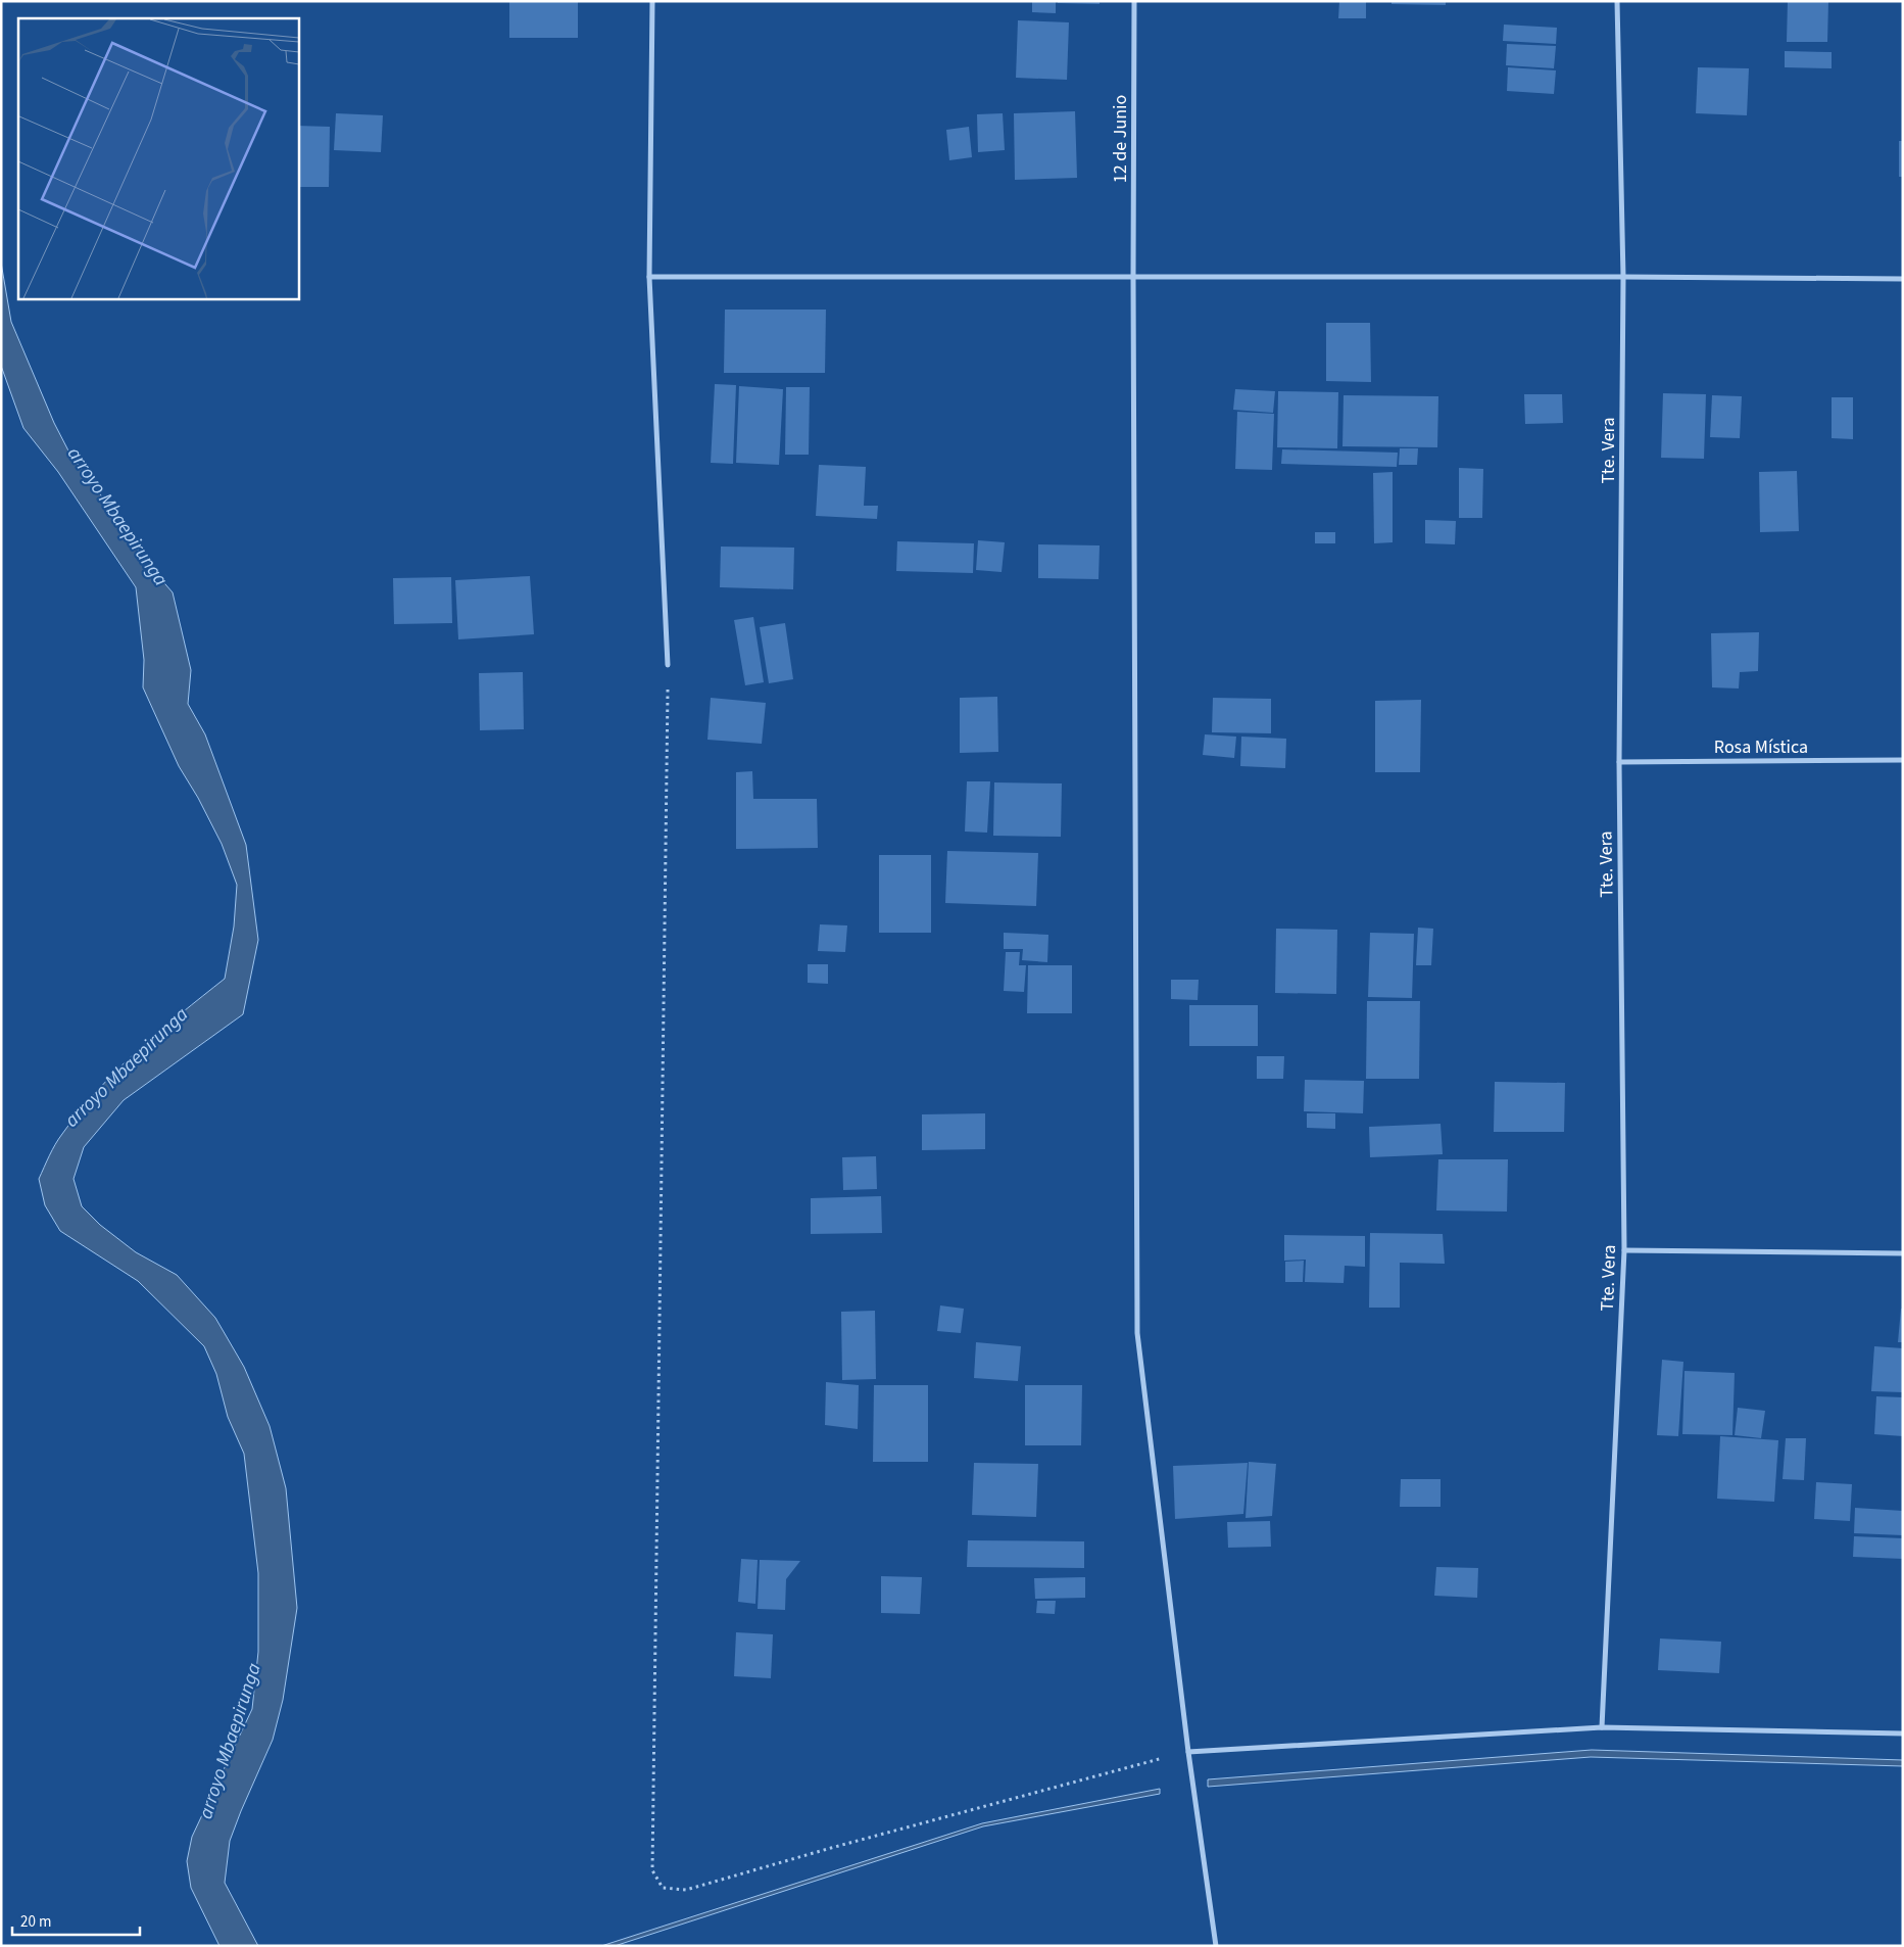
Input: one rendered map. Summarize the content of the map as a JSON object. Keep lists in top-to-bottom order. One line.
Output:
{"streets":{"street":["12 de Junio","Tte. Vera","Rosa Mística"]},"crossings":[["Tte. Vera","Rosa Mística"]],"water":["arroyo Mbaepirunga"],"scale_bar":"20 m"}
